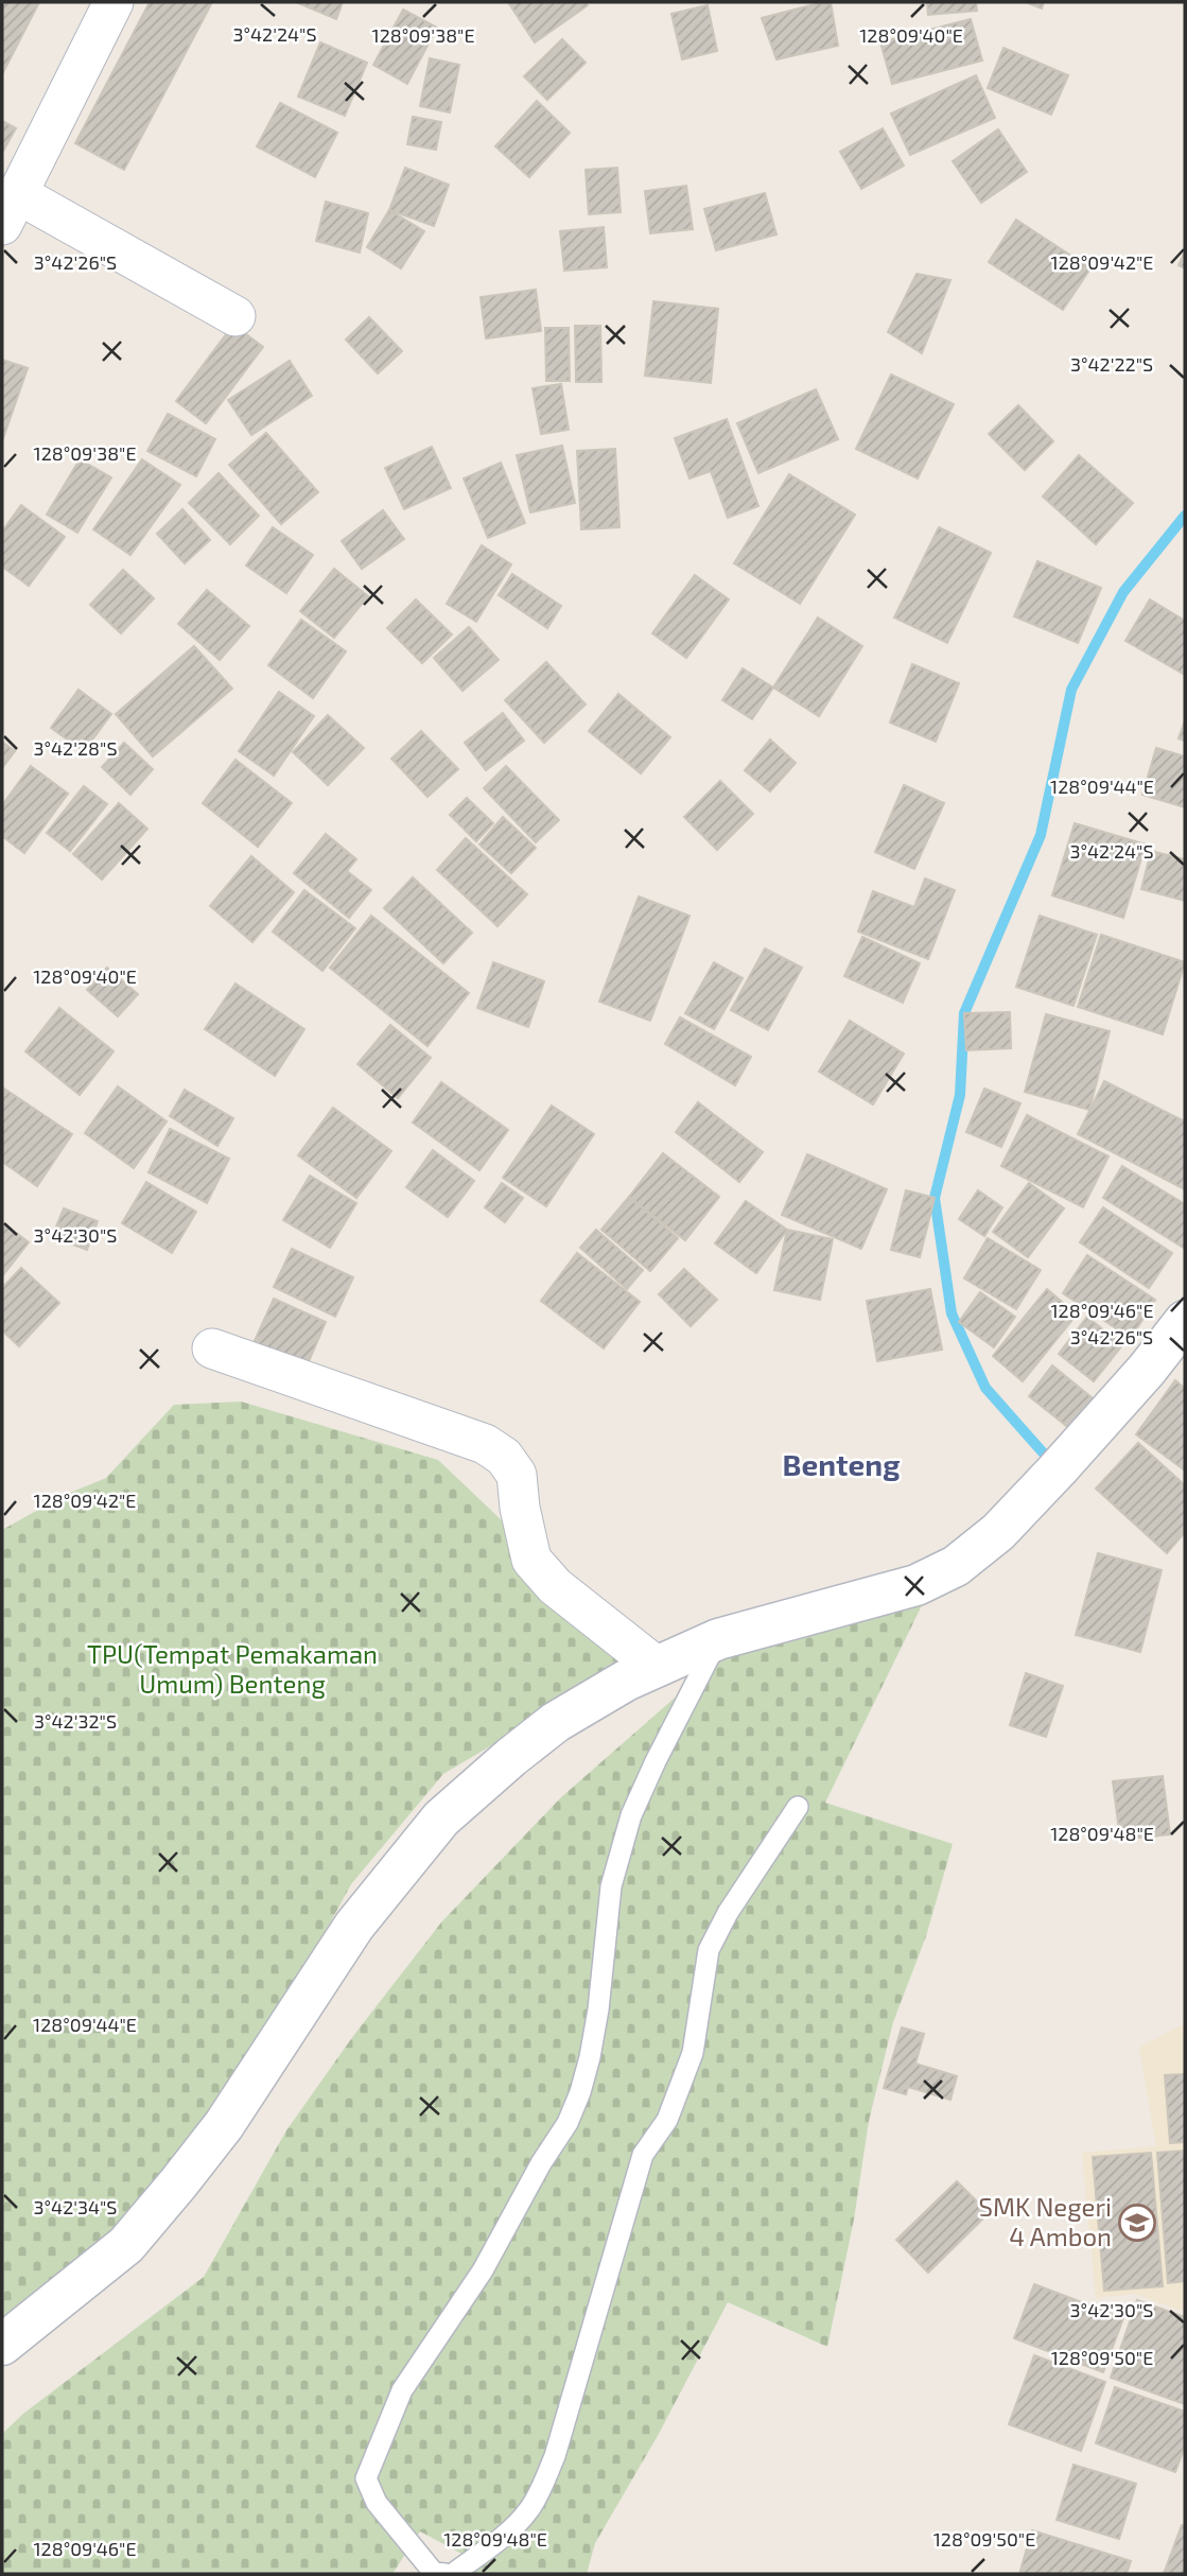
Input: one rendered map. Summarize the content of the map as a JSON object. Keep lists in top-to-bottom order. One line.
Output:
{"districts":["Benteng"],"parks":["TPU(Tempat Pemakaman Umum) Benteng"],"places":{"school or university":["SMK Negeri 4 Ambon"]},"coordinates":["3°42'24\"S","128°09'38\"E","128°09'40\"E","3°42'26\"S","128°09'42\"E","3°42'22\"S","3°42'28\"S","128°09'44\"E","3°42'30\"S","128°09'46\"E","3°42'32\"S","128°09'48\"E","3°42'34\"S","128°09'50\"E"]}
